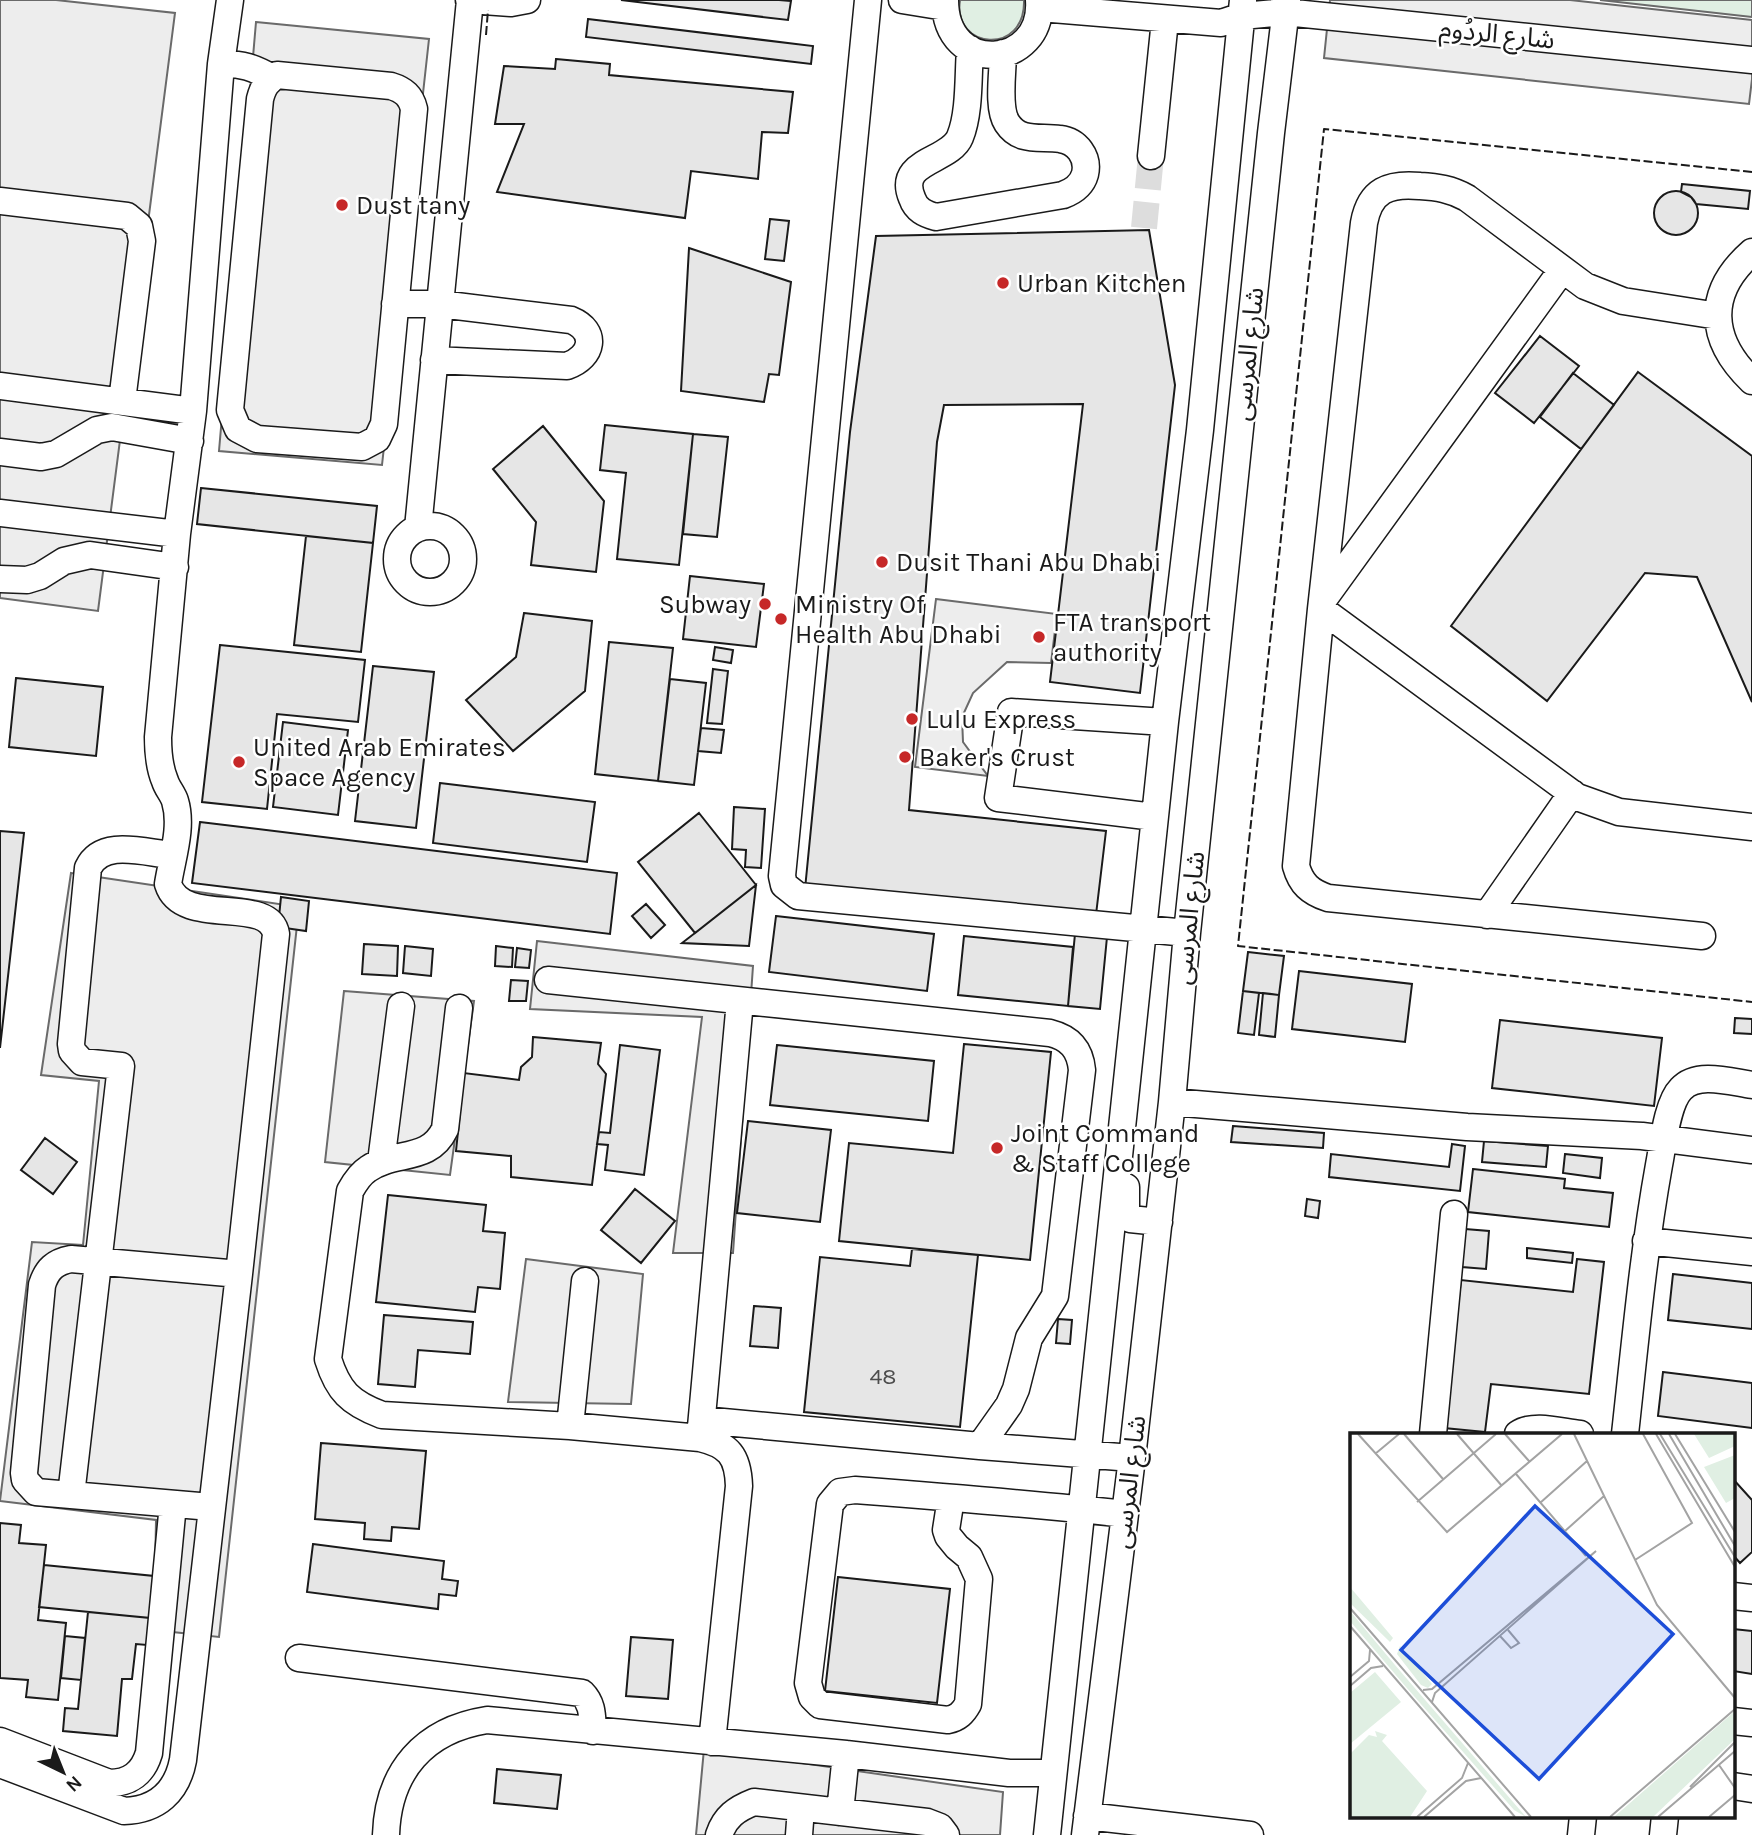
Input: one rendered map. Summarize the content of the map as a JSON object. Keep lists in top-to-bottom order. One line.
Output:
{"streets":{"street":["شارع الردُوم","شارع المرسى"]},"crossings":[["شارع الردُوم","شارع المرسى"]],"places":["Dust tany","Urban Kitchen","Dusit Thani Abu Dhabi","Subway","Ministry Of Health Abu Dhabi","FTA transport authority","Lulu Express","Baker's Crust","United Arab Emirates Space Agency","Joint Command & Staff College"],"house_numbers":["48"],"north":"bottom right"}
